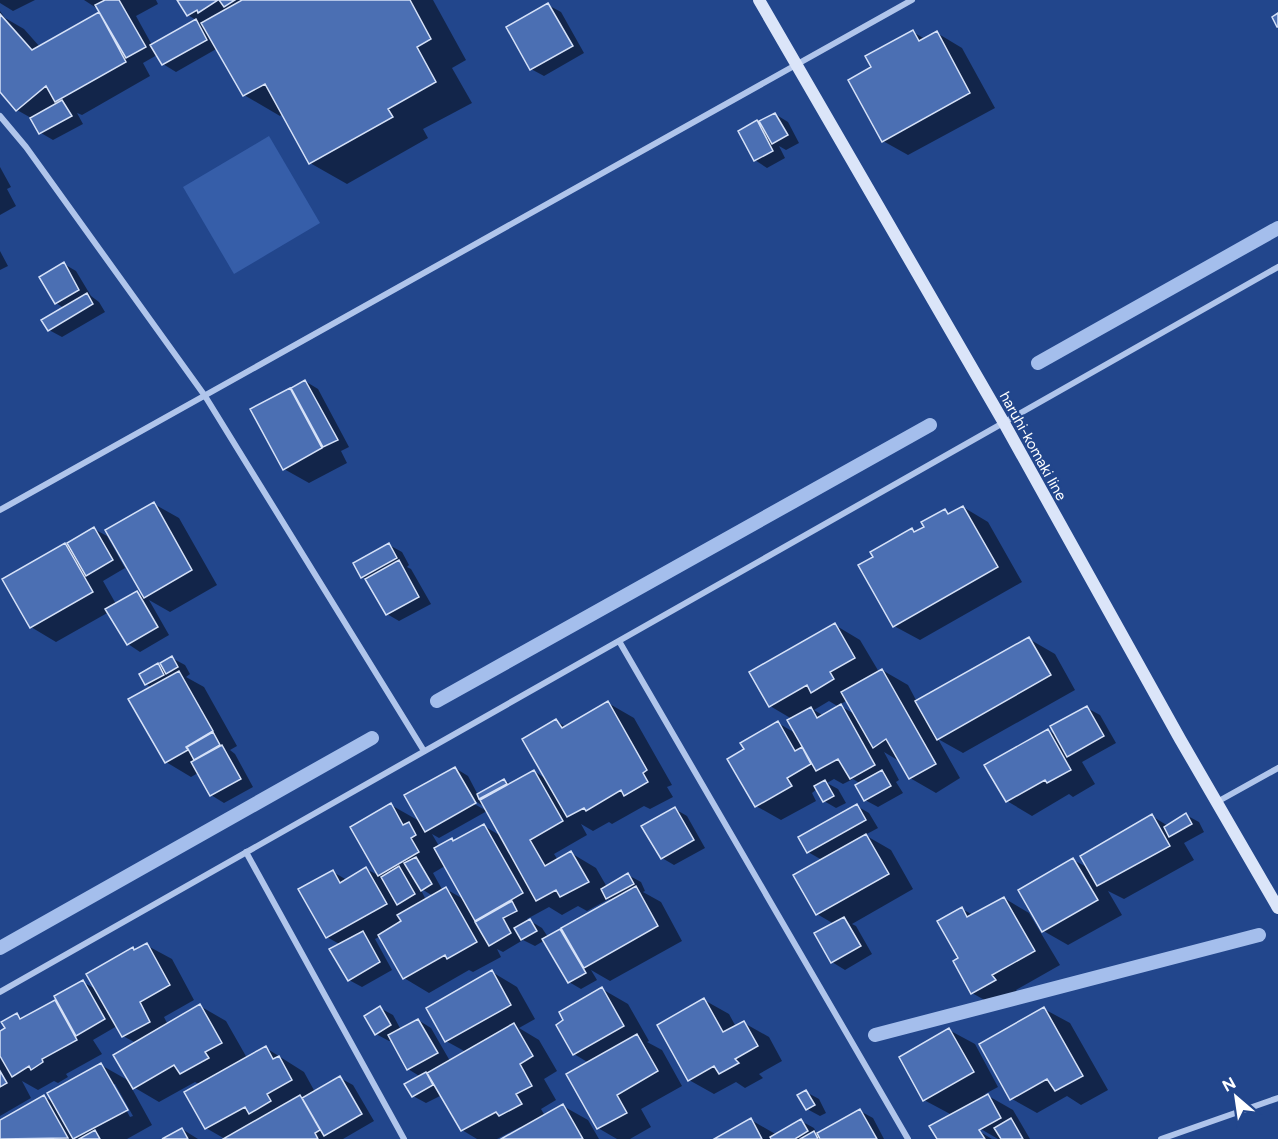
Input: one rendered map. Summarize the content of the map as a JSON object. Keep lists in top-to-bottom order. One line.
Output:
{"streets":{"main road":["haruhi-komaki line"]},"north":"top left"}
